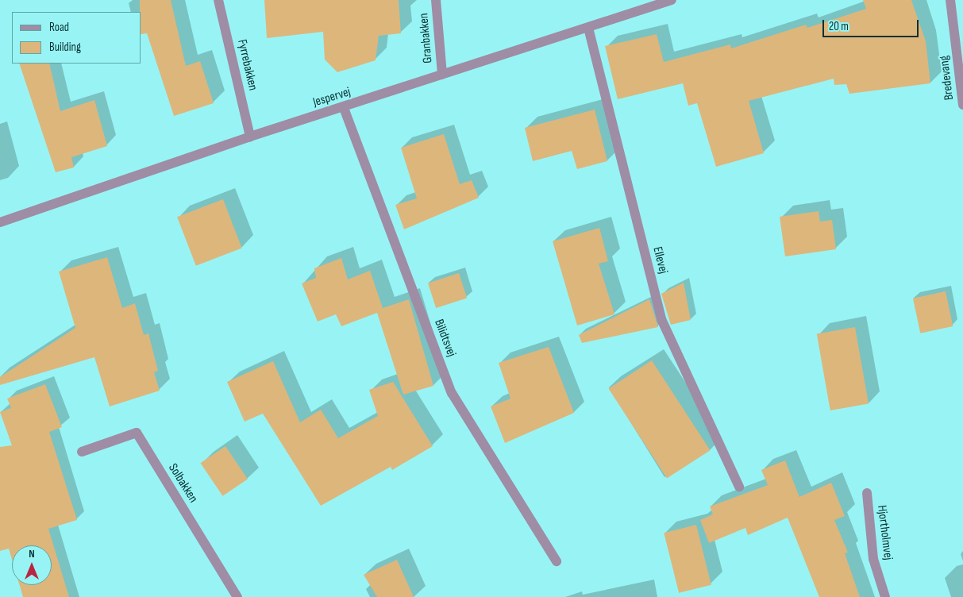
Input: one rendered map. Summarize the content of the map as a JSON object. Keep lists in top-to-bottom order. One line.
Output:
{"streets":{"street":["Granbakken","Fyrrebakken","Bredevang","Jespervej","Ellevej","Bilidtsvej","Solbakken","Hjortholmvej"]},"crossings":[["Granbakken","Jespervej"],["Fyrrebakken","Jespervej"],["Jespervej","Ellevej"],["Jespervej","Bilidtsvej"]],"legend":["Road","Building"],"scale_bar":"20 m","north":"top"}
